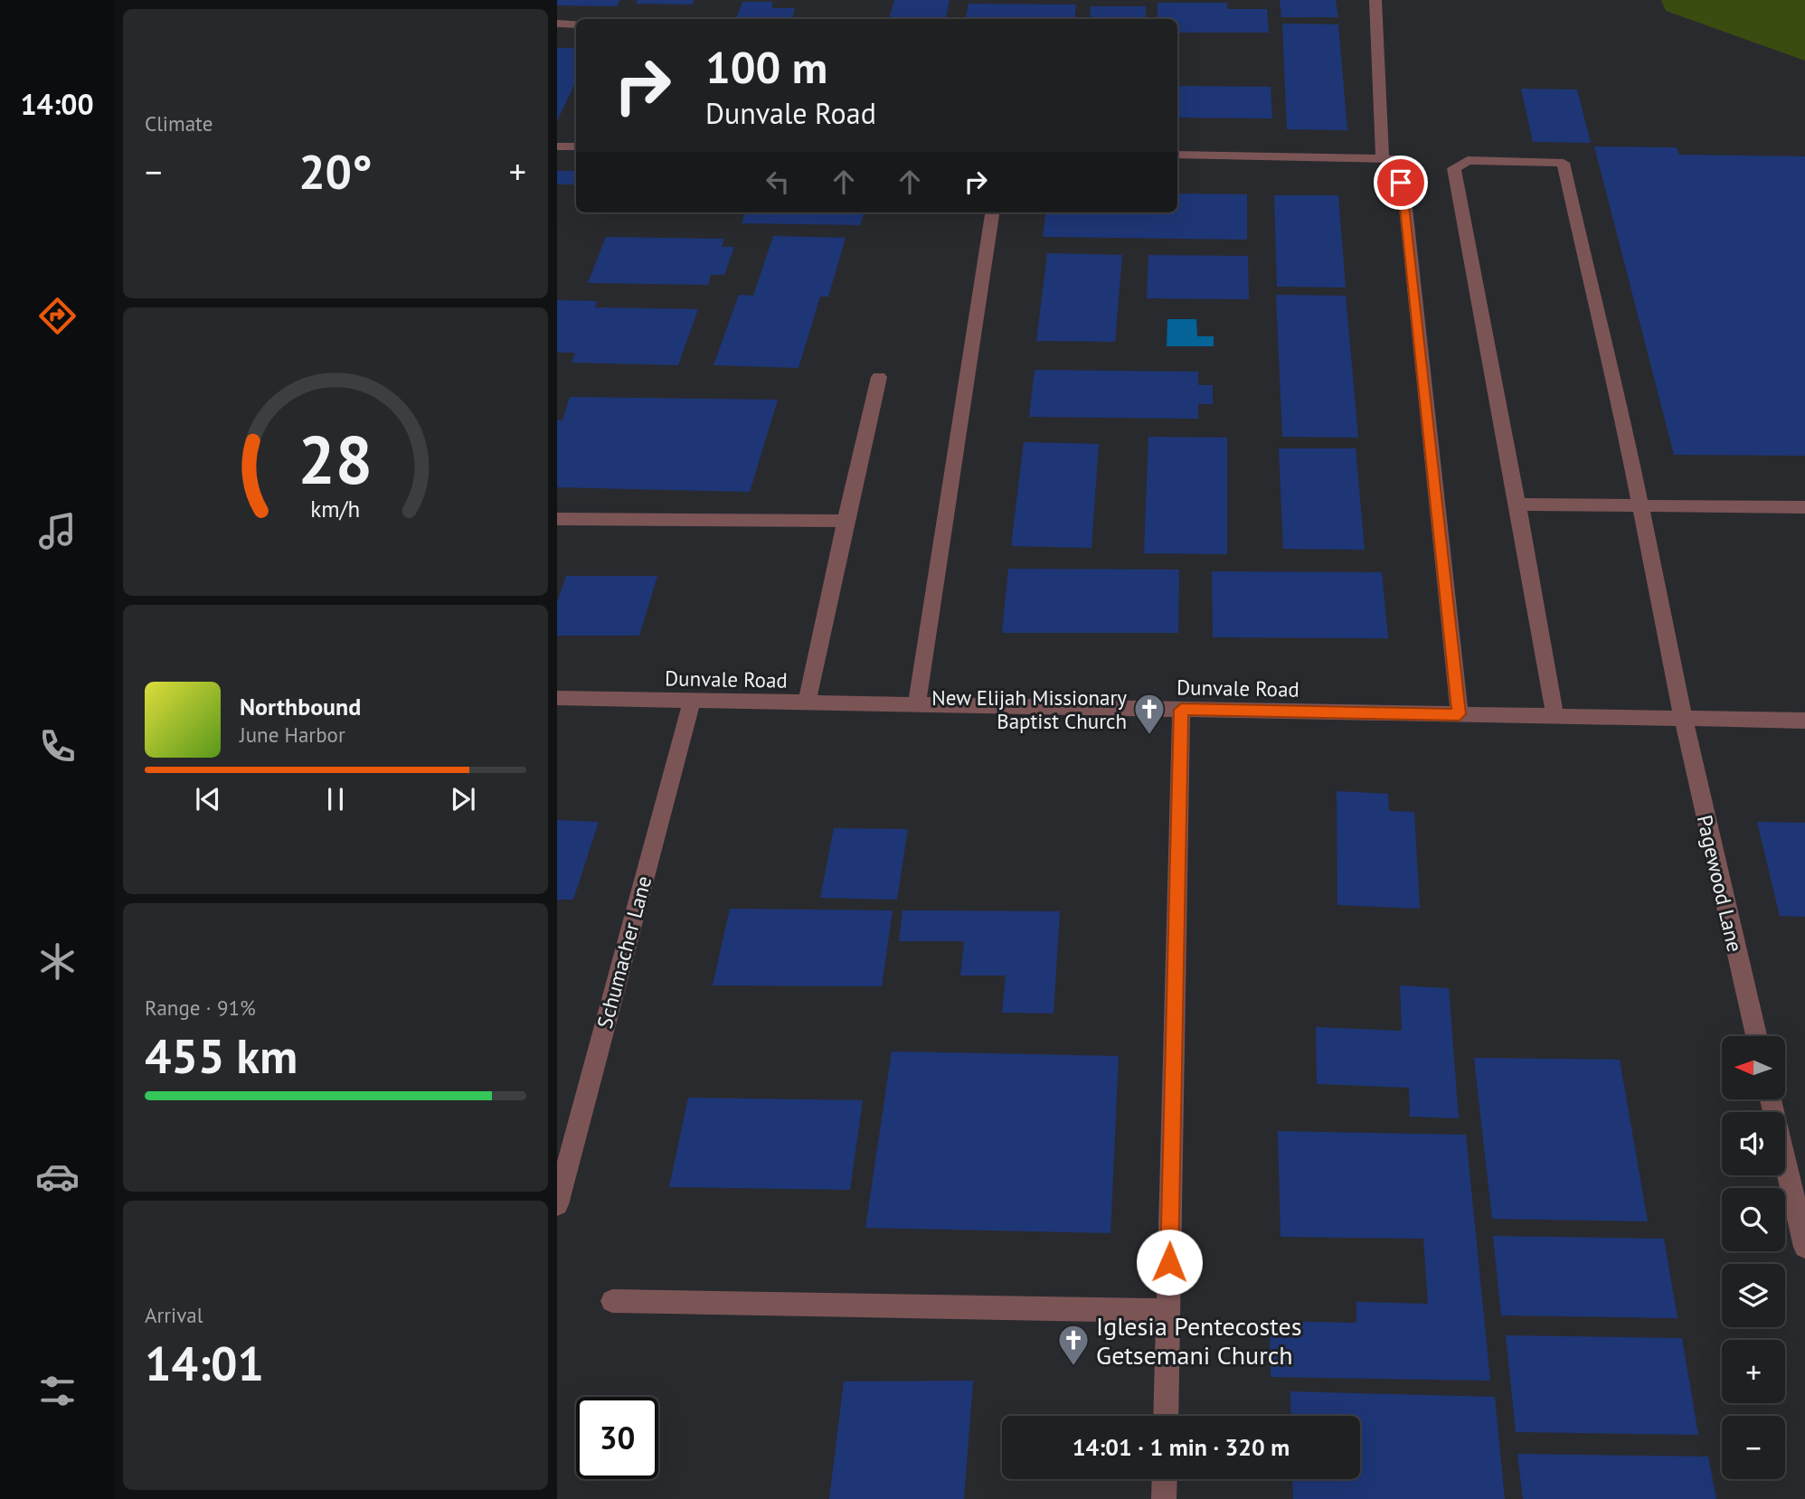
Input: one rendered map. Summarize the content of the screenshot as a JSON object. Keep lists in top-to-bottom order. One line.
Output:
{"streets":{"street":["Dunvale Road","Pagewood Lane","Schumacher Lane"]},"crossings":[["Dunvale Road","Pagewood Lane"],["Dunvale Road","Schumacher Lane"]],"places":{"church":["New Elijah Missionary Baptist Church","Iglesia Pentecostes Getsemani Church"]},"north":"left","page":{"tabs":"14:00","tile":["Climate",["Range · 91%","455 km"],["Arrival","14:01"]],"turn":["100 m","Dunvale Road"],"heat":["−","20°","+"],"song":["Northbound","June Harbor"],"map_buttons":["+","−"],"limit":"30","trip":"14:01 · 1 min · 320 m","gauge":["28","km/h"]}}
